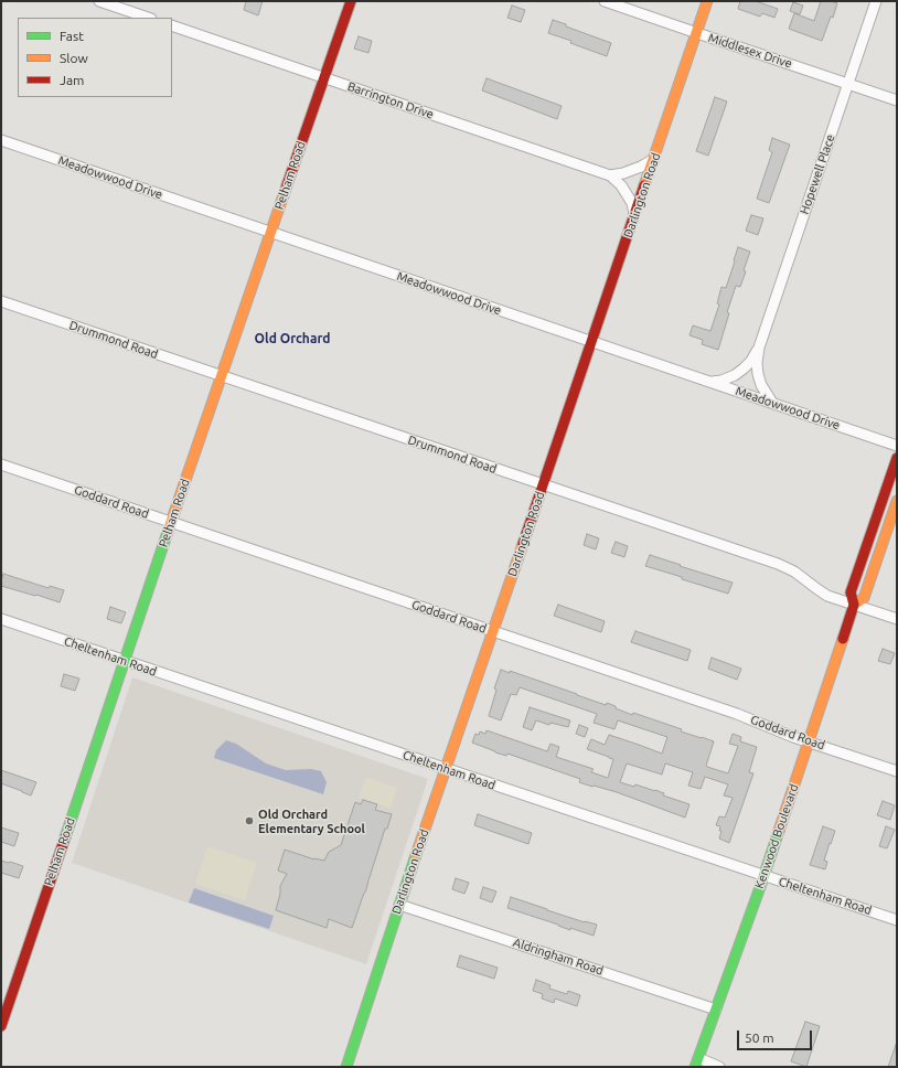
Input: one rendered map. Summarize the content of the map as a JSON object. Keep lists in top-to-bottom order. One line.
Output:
{"streets":{"street":["Middlesex Drive","Barrington Drive","Hopewell Place","Pelham Road","Meadowwood Drive","Darlington Road","Drummond Road","Goddard Road","Cheltenham Road","Kenwood Boulevard","Aldringham Road"]},"crossings":[["Middlesex Drive","Hopewell Place"],["Middlesex Drive","Darlington Road"],["Barrington Drive","Pelham Road"],["Barrington Drive","Darlington Road"],["Hopewell Place","Meadowwood Drive"],["Pelham Road","Meadowwood Drive"],["Pelham Road","Drummond Road"],["Pelham Road","Goddard Road"],["Pelham Road","Cheltenham Road"],["Meadowwood Drive","Darlington Road"],["Darlington Road","Drummond Road"],["Darlington Road","Goddard Road"],["Darlington Road","Cheltenham Road"],["Darlington Road","Aldringham Road"],["Drummond Road","Kenwood Boulevard"],["Goddard Road","Kenwood Boulevard"],["Cheltenham Road","Kenwood Boulevard"],["Kenwood Boulevard","Aldringham Road"]],"districts":["Old Orchard"],"places":["Old Orchard Elementary School"],"legend":["Fast","Slow","Jam"],"scale_bar":"50 m"}
